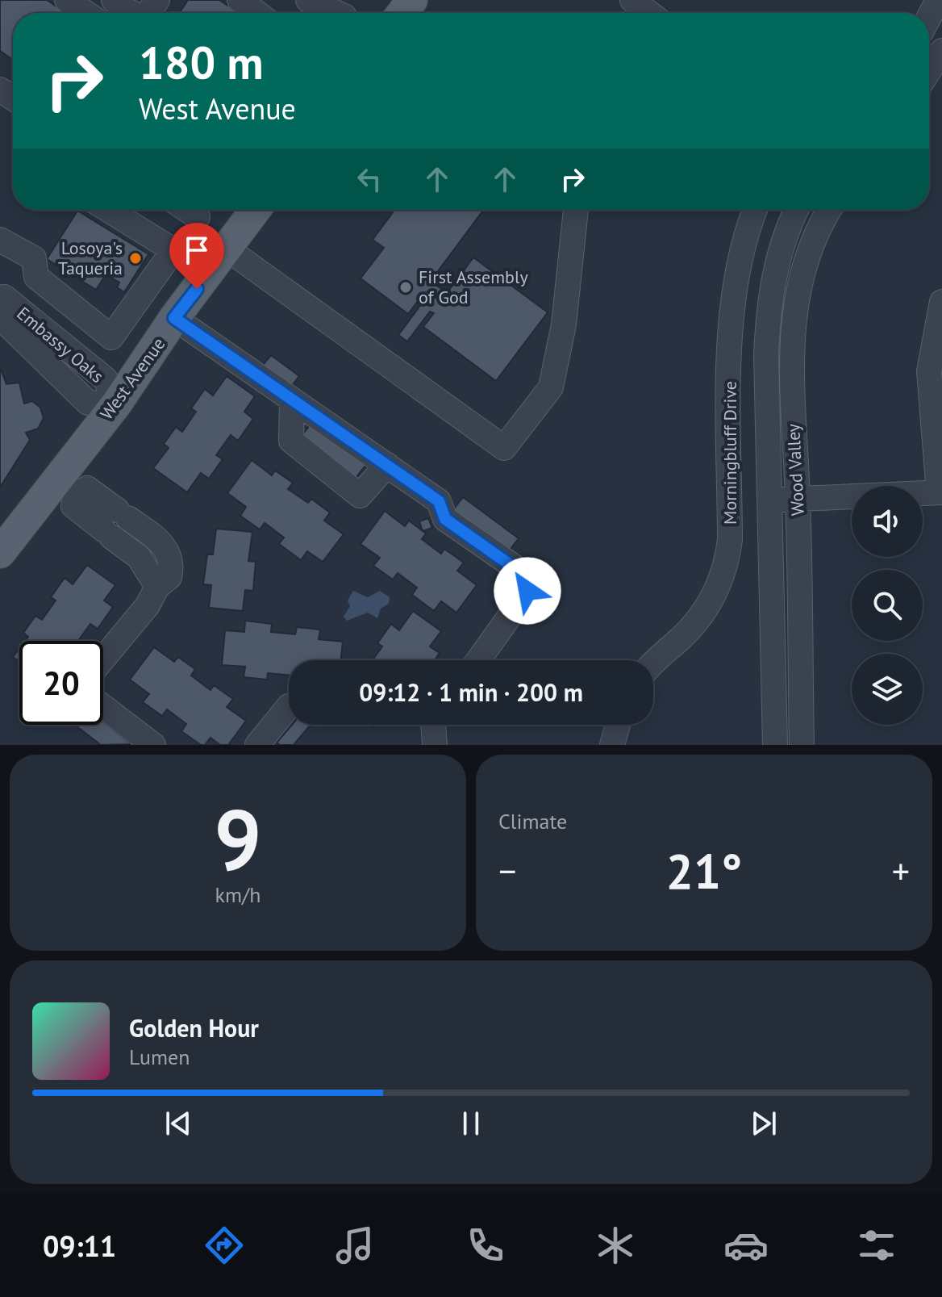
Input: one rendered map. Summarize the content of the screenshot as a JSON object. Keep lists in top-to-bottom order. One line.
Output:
{"streets":{"main road":["West Avenue"],"street":["Embassy Oaks","Morningbluff Drive","Wood Valley"]},"crossings":[["Embassy Oaks","West Avenue"]],"places":["Losoya's Taqueria","First Assembly of God"],"page":{"turn":["180 m","West Avenue"],"limit":"20","trip":"09:12 · 1 min · 200 m","tile":[["9","km/h"],"Climate"],"heat":["−","21°","+"],"song":["Golden Hour","Lumen"],"tabs":"09:11"}}
